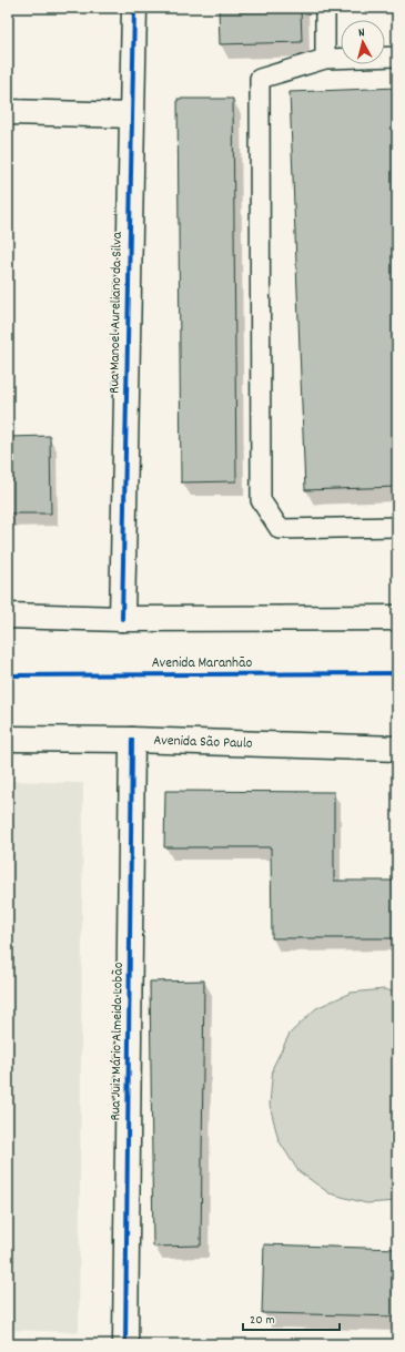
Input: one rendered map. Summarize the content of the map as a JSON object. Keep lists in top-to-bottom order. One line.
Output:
{"streets":{"street":["Rua Manoel Aureliano da Silva","Avenida São Paulo","Rua Juiz Mário Almeida Lobão"],"cycle path":["Avenida Maranhão"]},"crossings":[["Avenida São Paulo","Rua Juiz Mário Almeida Lobão"]],"scale_bar":"20 m","north":"top"}
